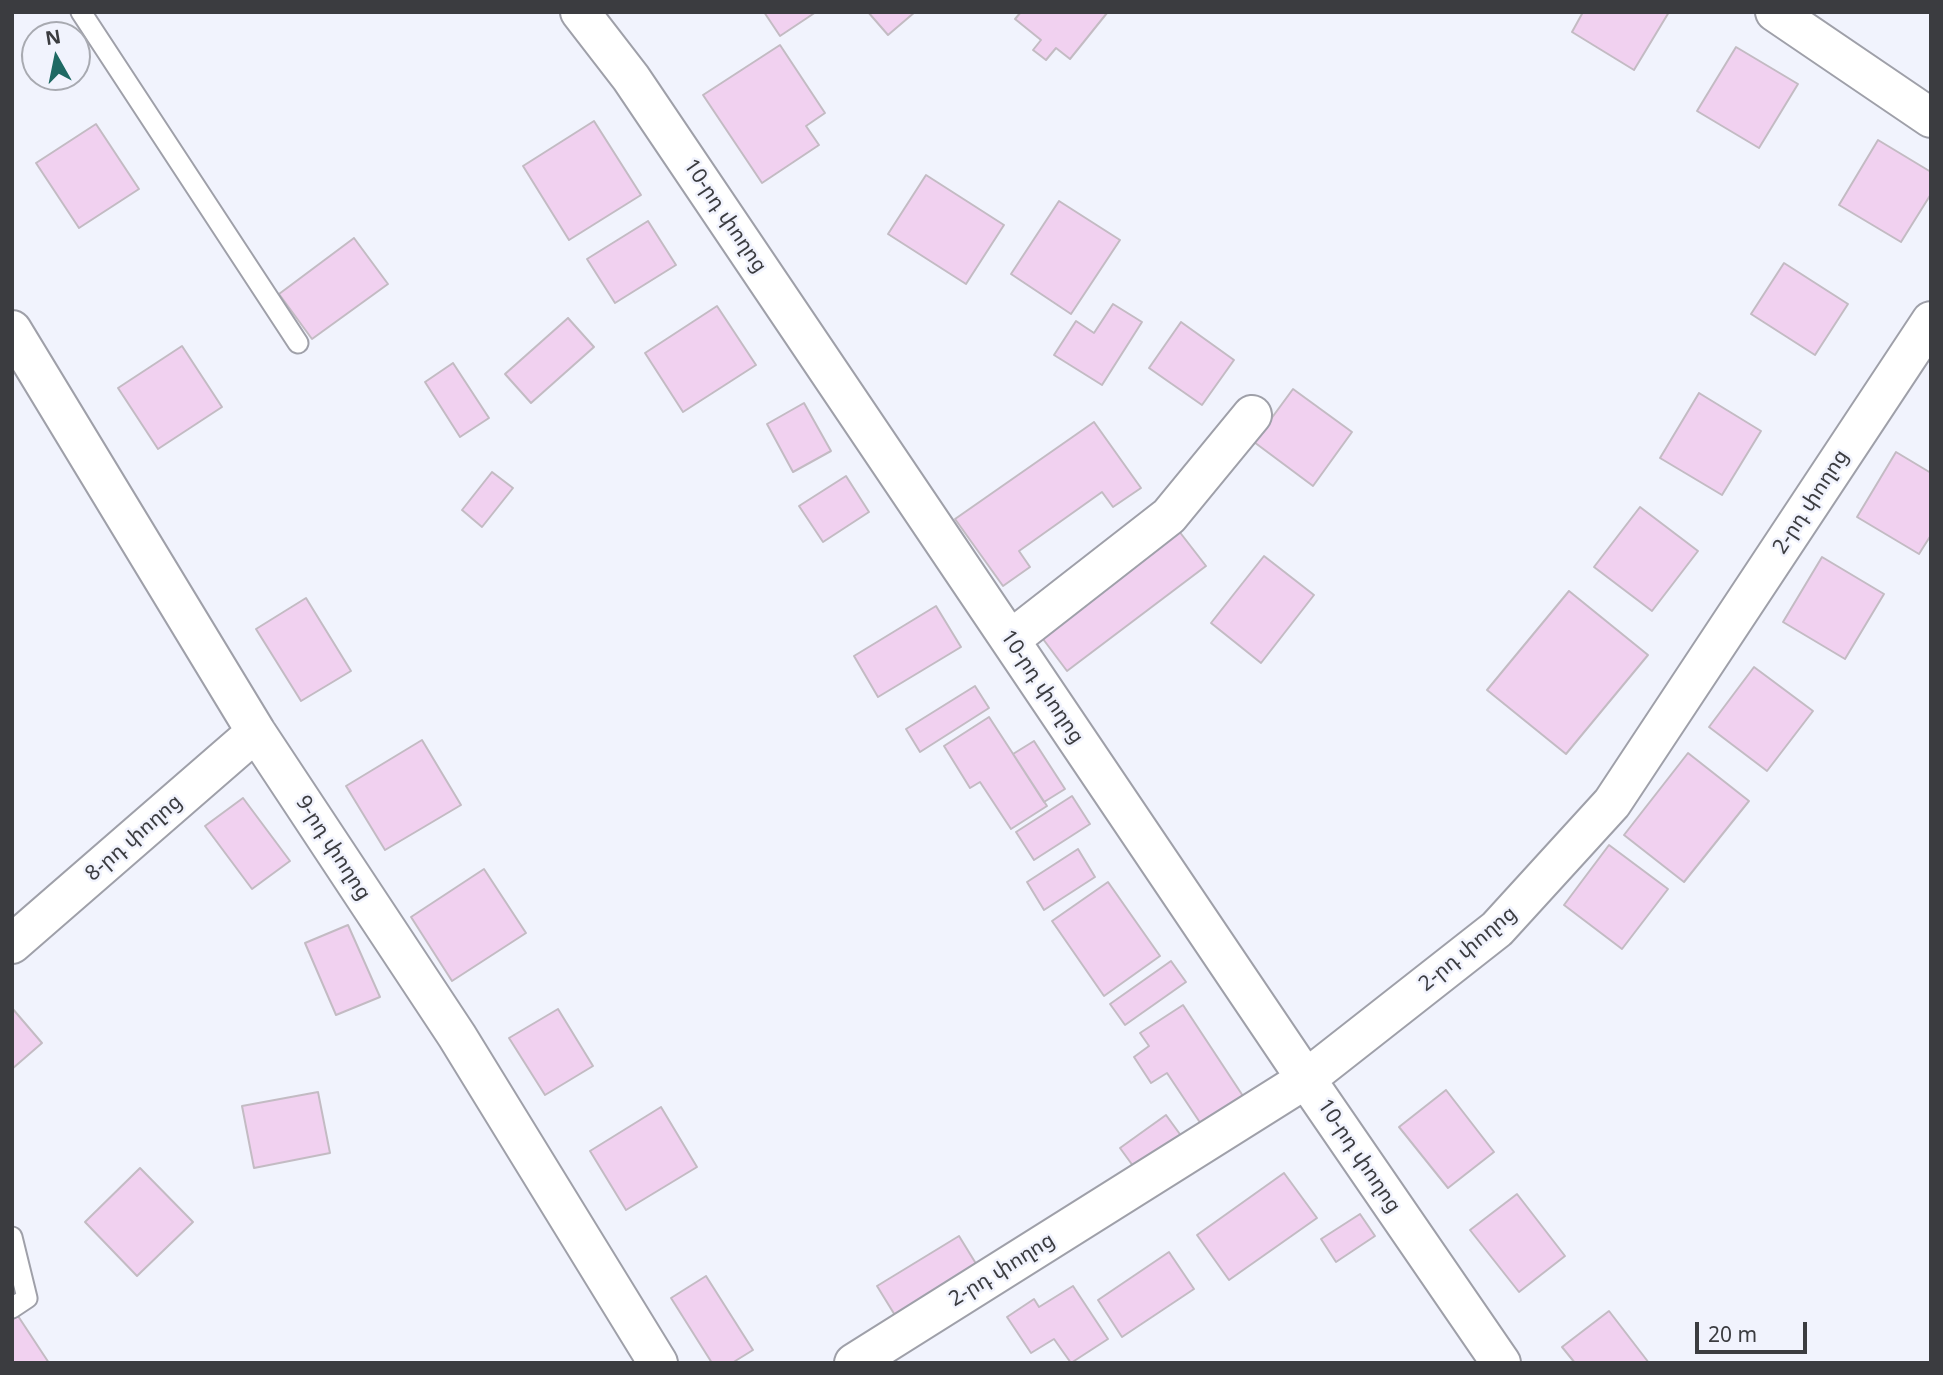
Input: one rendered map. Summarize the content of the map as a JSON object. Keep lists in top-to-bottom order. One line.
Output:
{"streets":{"street":["10-րդ փողոց","2-րդ փողոց","8-րդ փողոց","9-րդ փողոց"]},"crossings":[["10-րդ փողոց","2-րդ փողոց"],["8-րդ փողոց","9-րդ փողոց"]],"scale_bar":"20 m","north":"top"}
